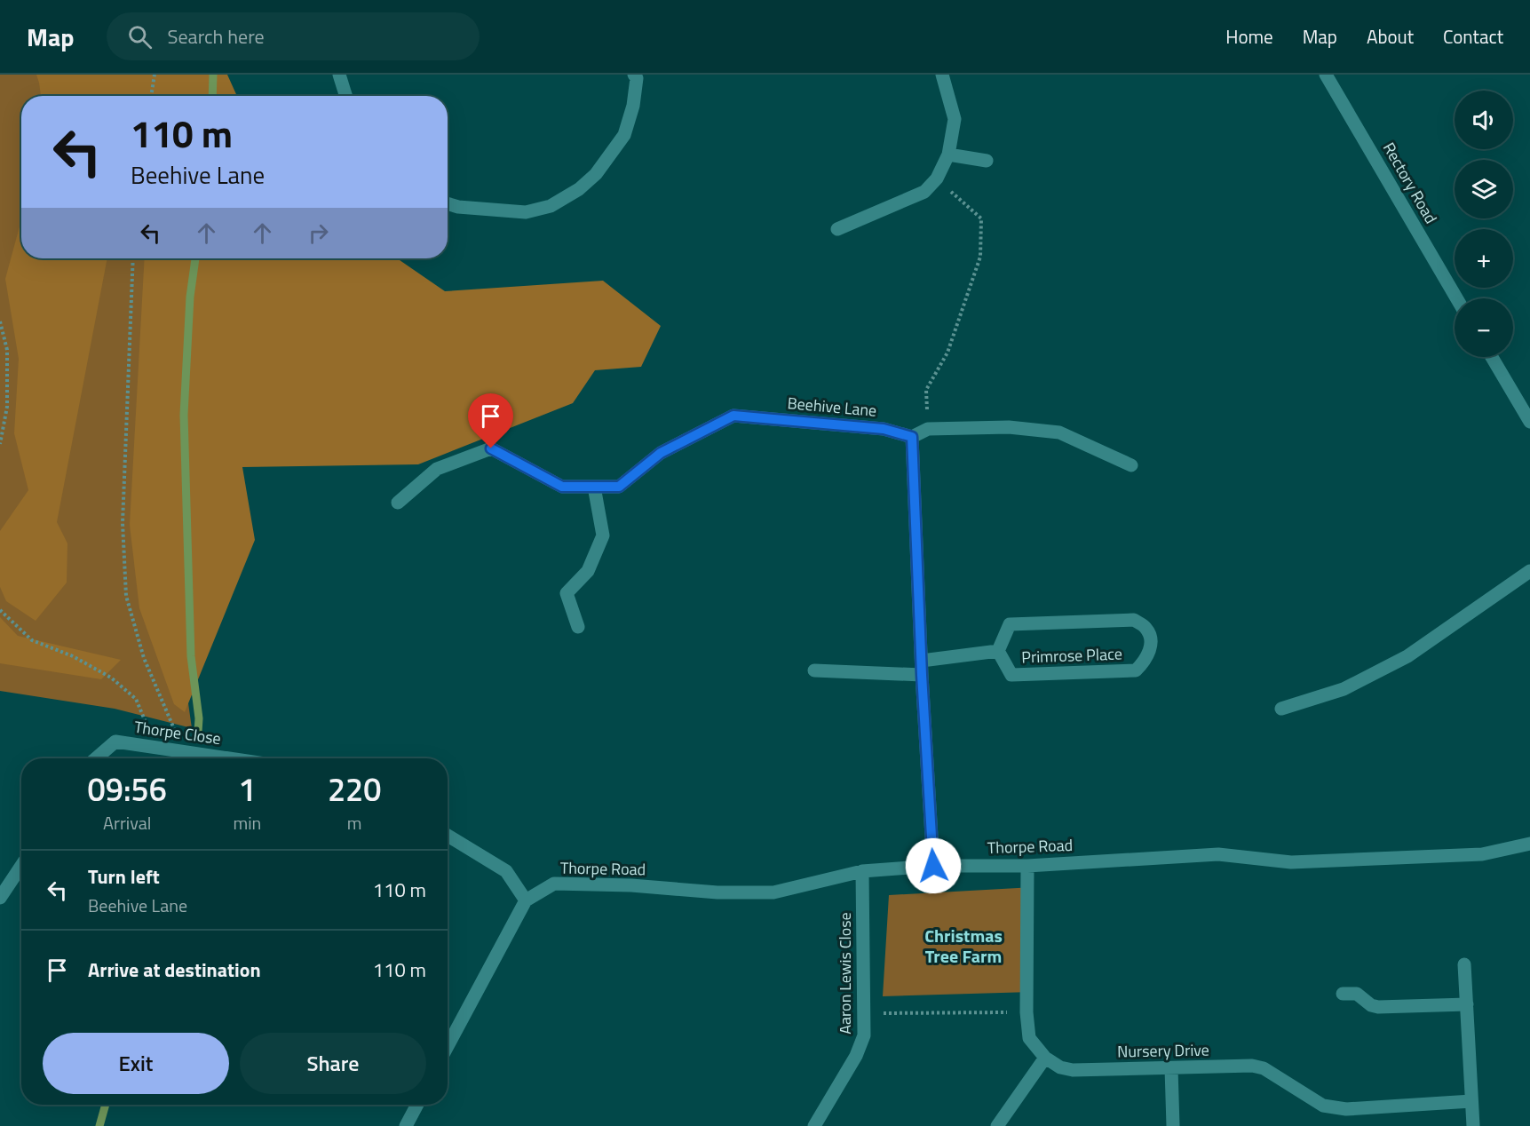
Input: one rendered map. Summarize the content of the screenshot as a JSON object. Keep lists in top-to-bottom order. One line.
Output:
{"streets":{"street":["Rectory Road","Beehive Lane","Primrose Place","Thorpe Close","Thorpe Road","Aaron Lewis Close","Nursery Drive"]},"crossings":[["Thorpe Road","Aaron Lewis Close"],["Thorpe Road","Nursery Drive"]],"districts":["Christmas Tree Farm"],"page":{"header":"Map","search":"Search here","nav":["Home","Map","About","Contact"],"map_buttons":["+","−"],"turn":["110 m","Beehive Lane"],"eta":["09:56","Arrival","1","min","220","m"],"list":[{"name":"Turn left","note":"Beehive Lane","value":"110 m"},{"name":"Arrive at destination","value":"110 m"}],"buttons":["Exit","Share"]}}
